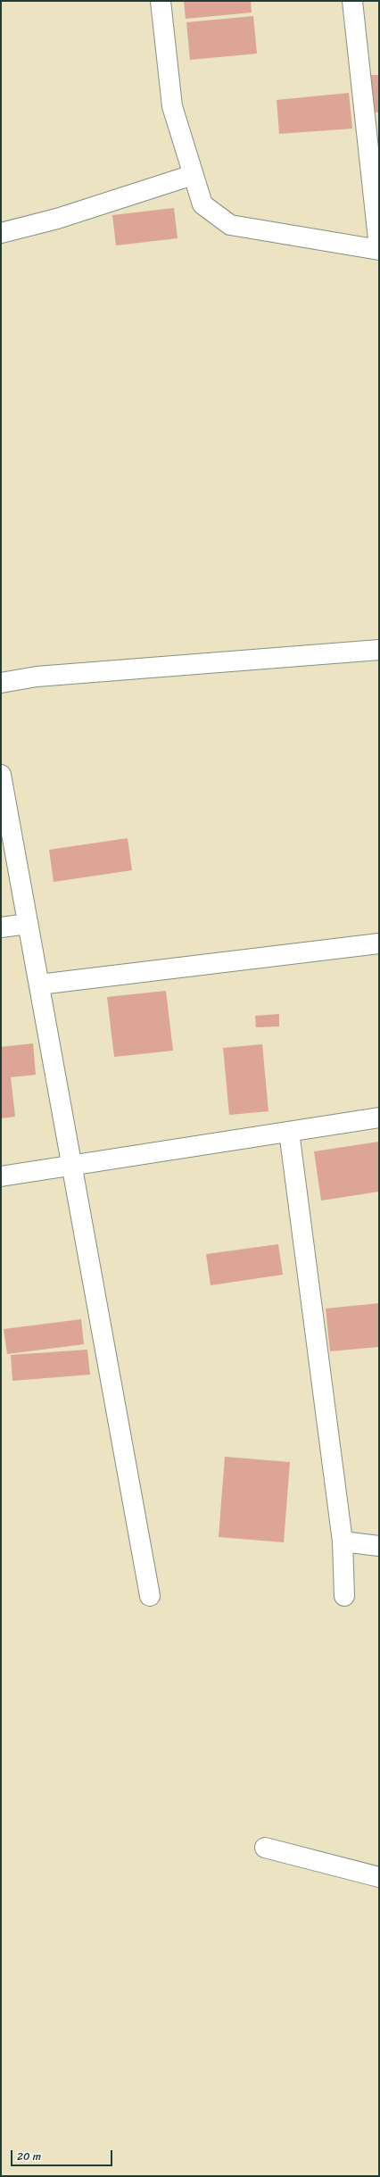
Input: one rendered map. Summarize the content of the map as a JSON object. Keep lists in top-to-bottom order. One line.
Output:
{"scale_bar":"20 m"}
